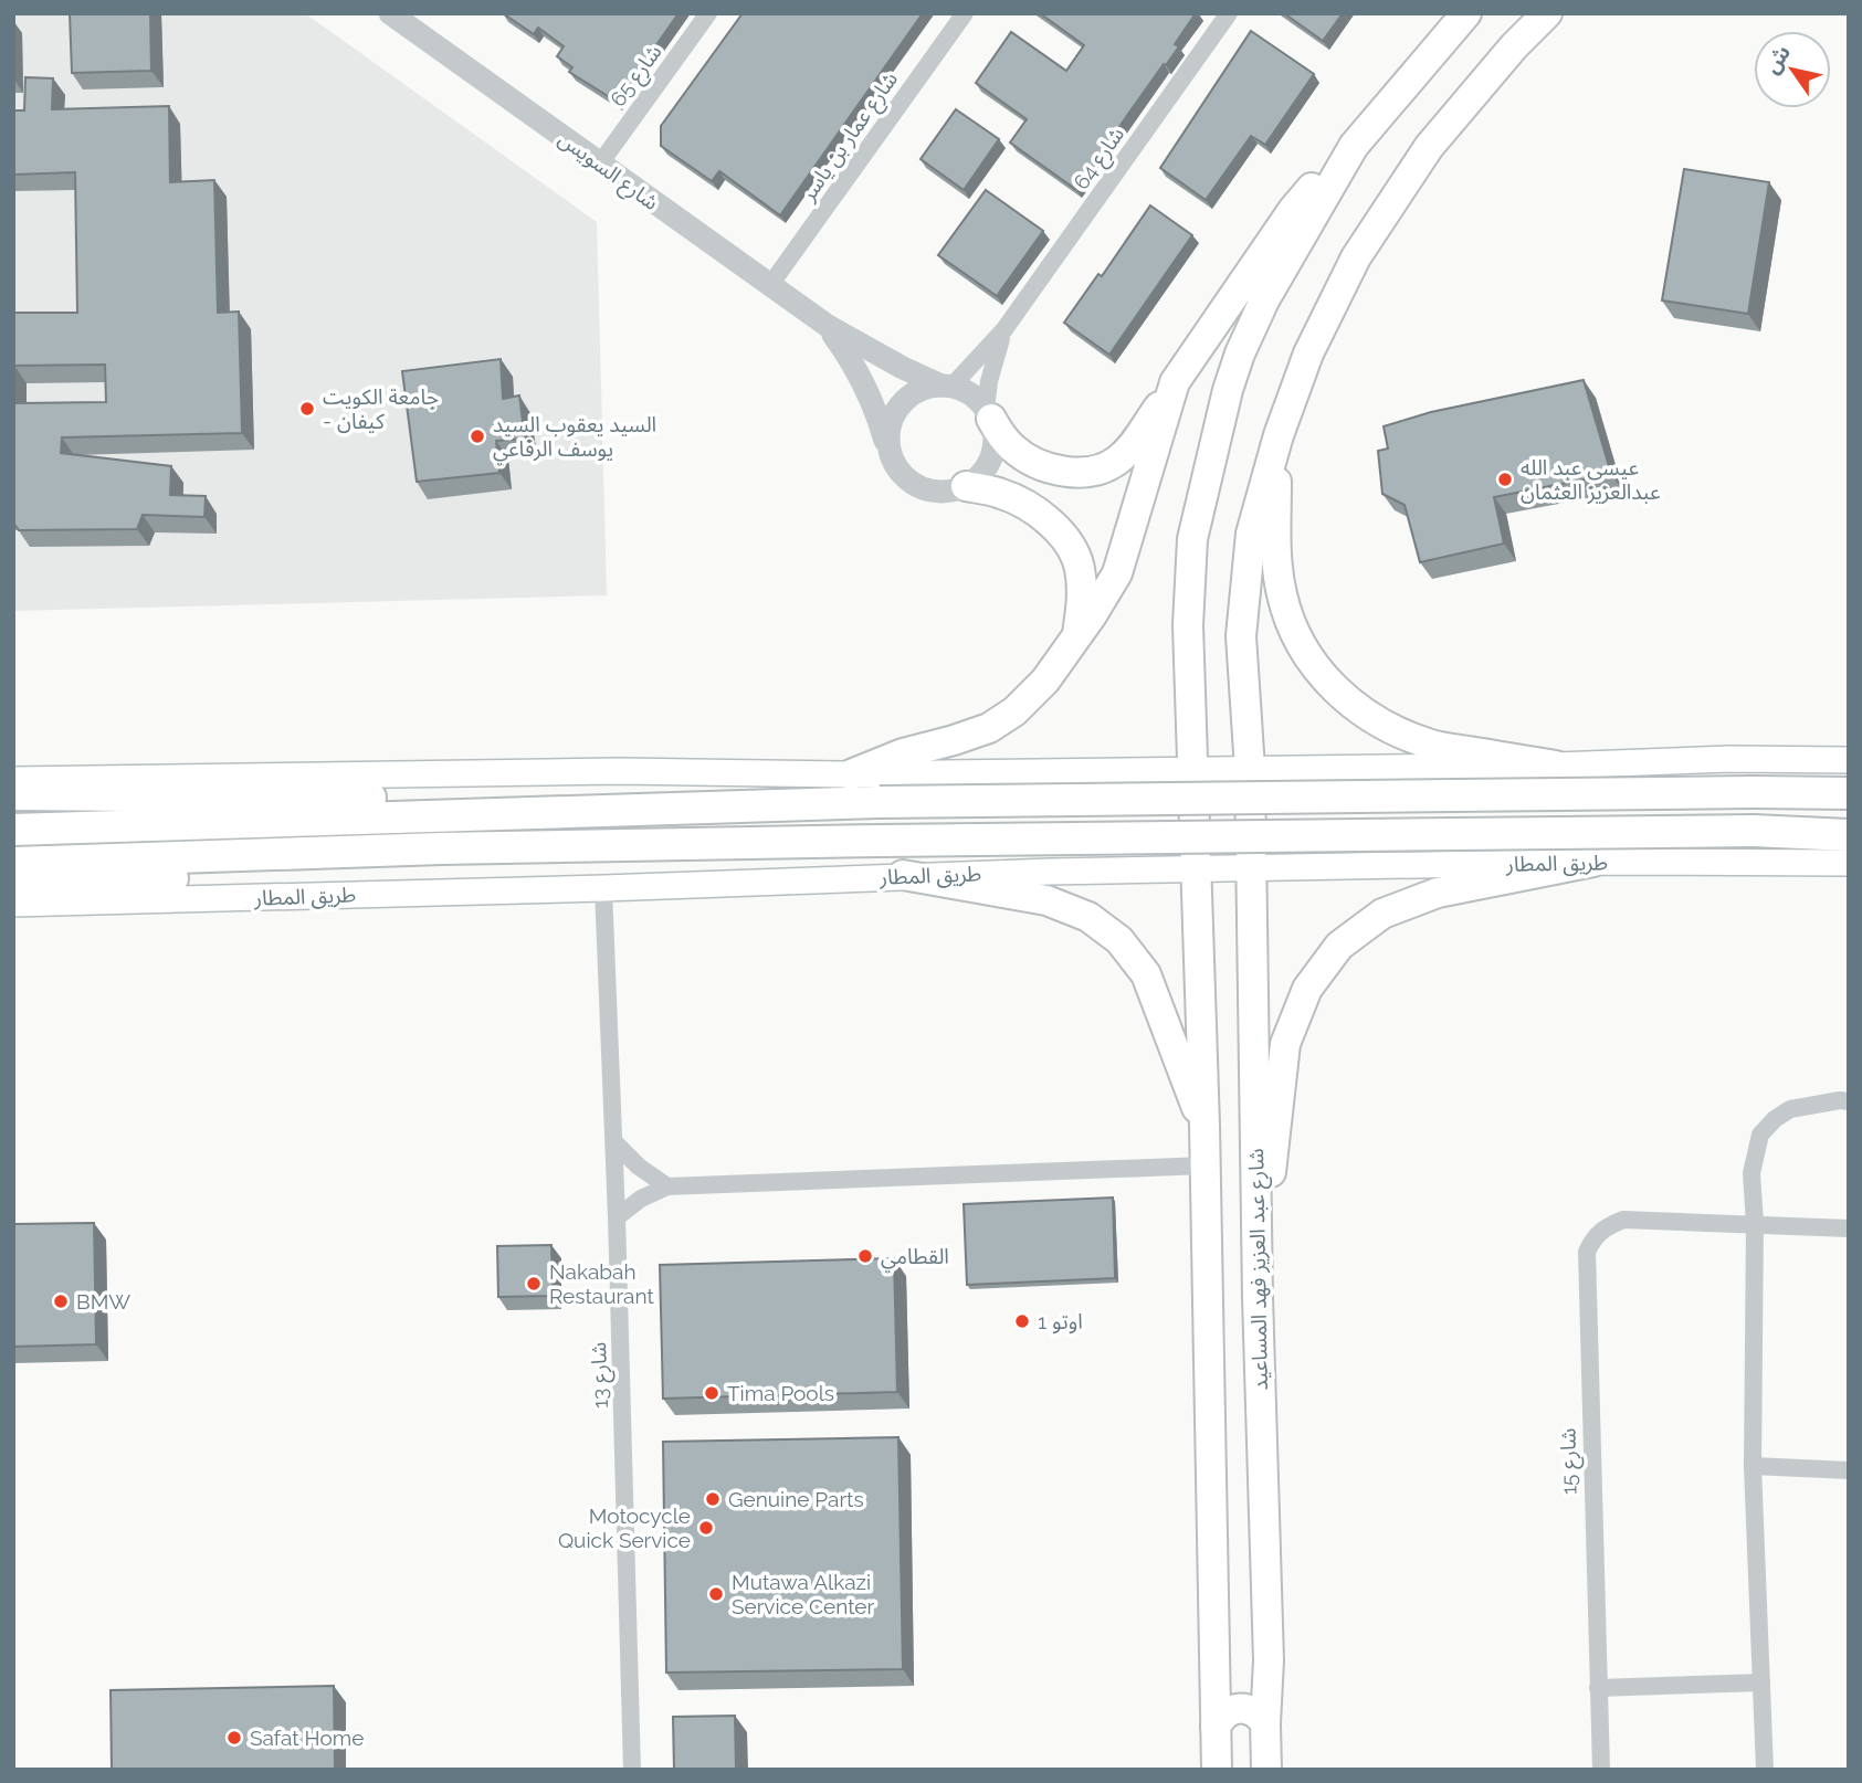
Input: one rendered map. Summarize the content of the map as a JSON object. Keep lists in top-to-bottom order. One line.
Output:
{"streets":{"highway":["طريق المطار"],"main road":["شارع عبد العزيز فهد المساعيد"],"street":["شارع 65","شارع عمار بن ياسر","شارع 64","شارع السويس","شارع 13","شارع 15"]},"crossings":[["شارع 65","شارع السويس"],["شارع عمار بن ياسر","شارع السويس"],["شارع 64","شارع السويس"],["طريق المطار","شارع عبد العزيز فهد المساعيد"],["طريق المطار","شارع 13"]],"places":["جامعة الكويت - كيفان","السيد يعقوب السيد يوسف الرفاعي","عيسى عبد الله عبدالعزيز العثمان","القطامي","Nakabah Restaurant","BMW","اوتو 1","Tima Pools","Genuine Parts","Motocycle Quick Service","Mutawa Alkazi Service Center","Safat Home"],"north":"top left"}
